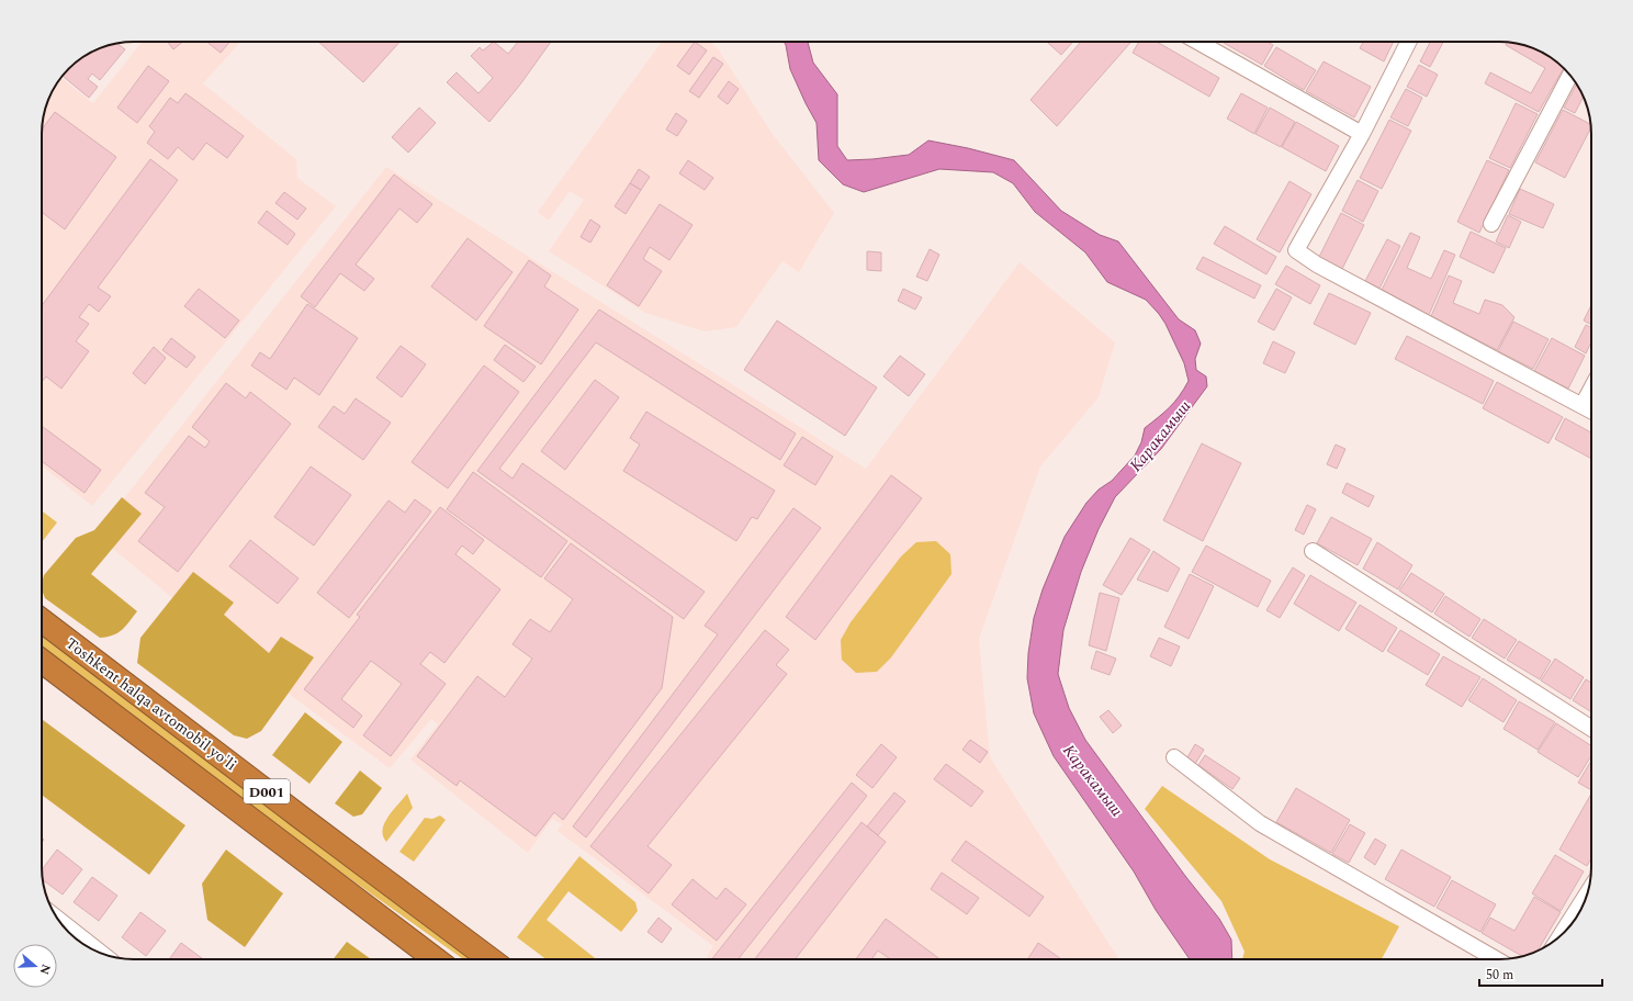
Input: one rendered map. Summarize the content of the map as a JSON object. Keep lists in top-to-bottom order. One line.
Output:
{"streets":{"highway":["Toshkent halqa avtomobil yo'li","D001"]},"water":["Каракамыш"],"scale_bar":"50 m","north":"right"}
